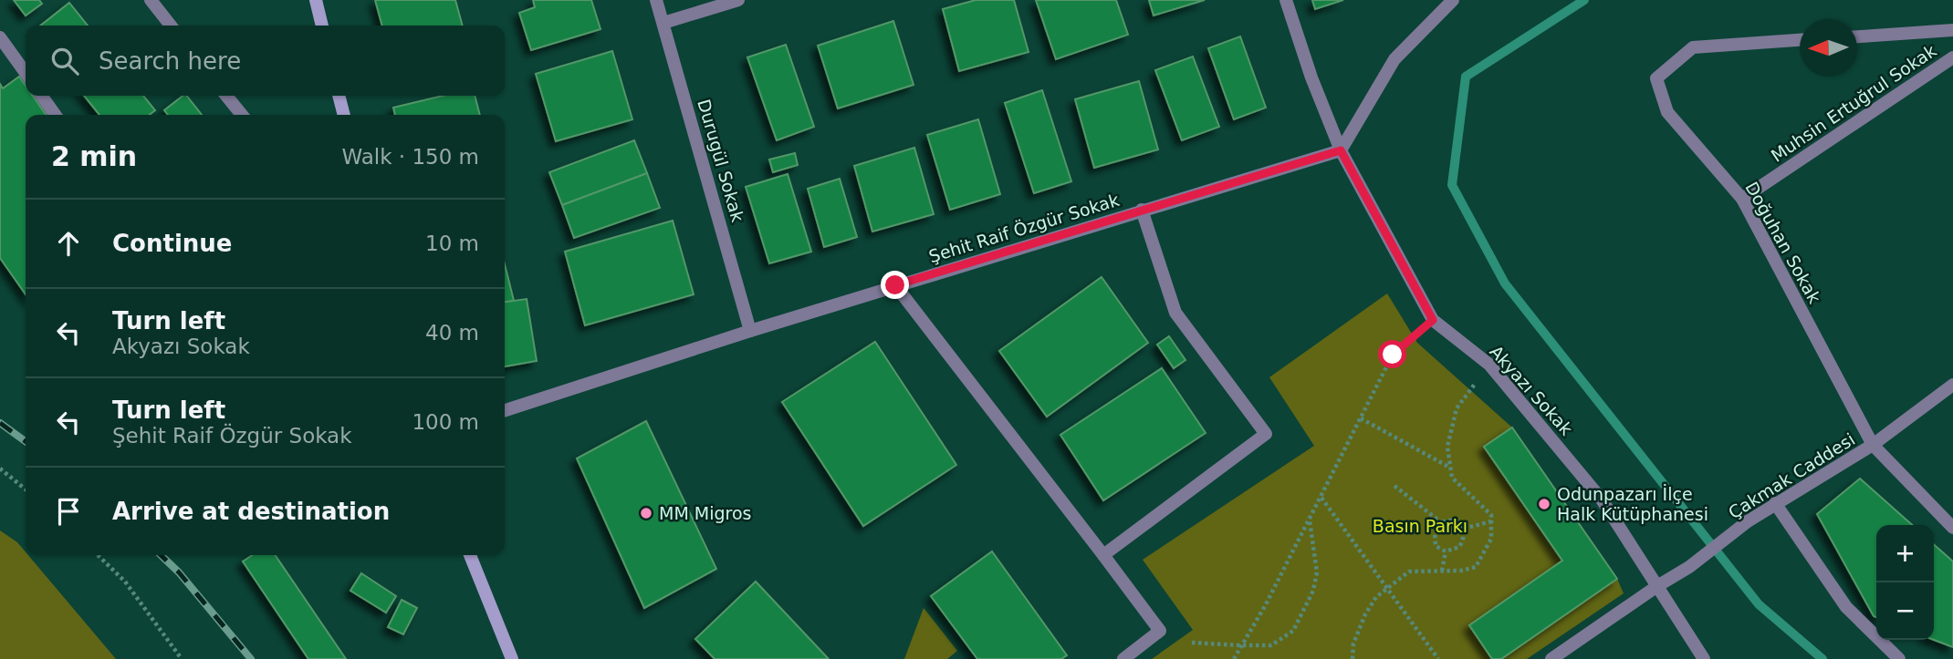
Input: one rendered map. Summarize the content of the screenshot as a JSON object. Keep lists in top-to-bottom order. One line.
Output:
{"streets":{"street":["Muhsin Ertuğrul Sokak","Durugül Sokak","Şehit Raif Özgür Sokak","Doğuhan Sokak","Akyazı Sokak","Çakmak Caddesi"]},"crossings":[["Muhsin Ertuğrul Sokak","Doğuhan Sokak"],["Durugül Sokak","Şehit Raif Özgür Sokak"],["Şehit Raif Özgür Sokak","Akyazı Sokak"],["Doğuhan Sokak","Çakmak Caddesi"],["Akyazı Sokak","Çakmak Caddesi"]],"parks":["Basın Parkı"],"places":["Odunpazarı İlçe Halk Kütüphanesi","MM Migros"],"north":"left","page":{"search":"Search here","heading":["2 min","Walk · 150 m"],"list":[["Continue","10 m"],["Turn left","Akyazı Sokak","40 m"],["Turn left","Şehit Raif Özgür Sokak","100 m"],"Arrive at destination"],"map_buttons":["+","−"]}}
